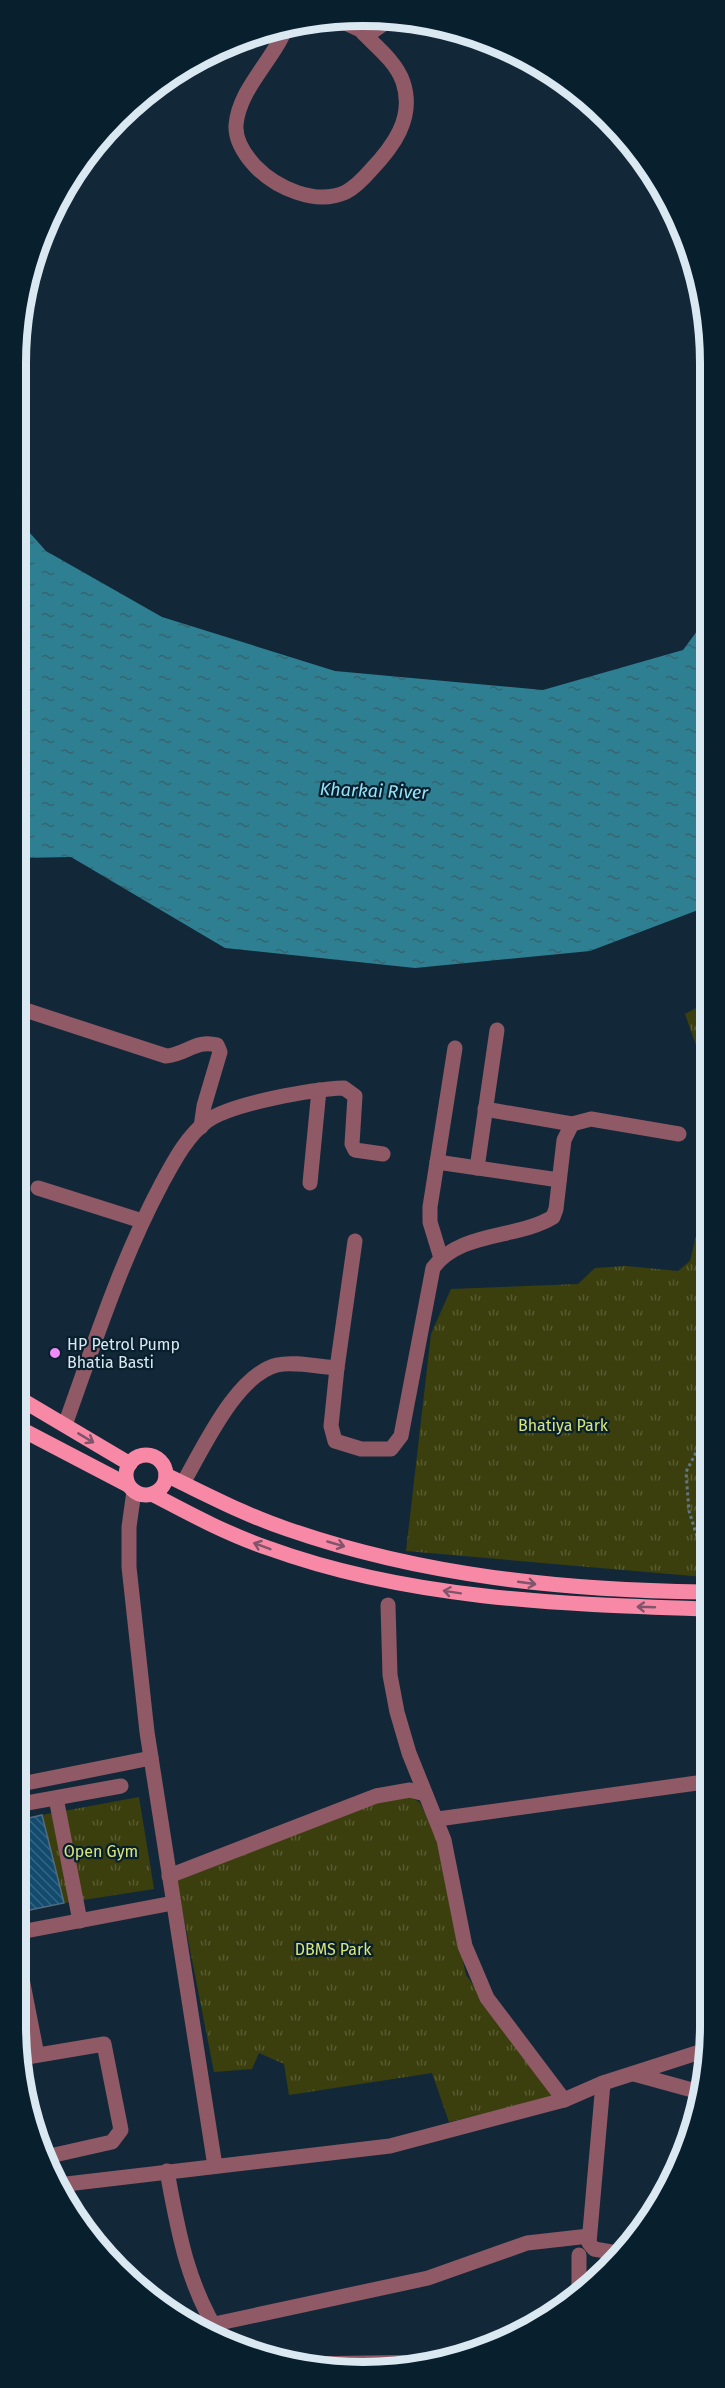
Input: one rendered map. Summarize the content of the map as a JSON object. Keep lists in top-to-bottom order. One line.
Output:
{"water":["Kharkai River"],"parks":["Bhatiya Park","Open Gym","DBMS Park"],"places":["HP Petrol Pump Bhatia Basti"]}
